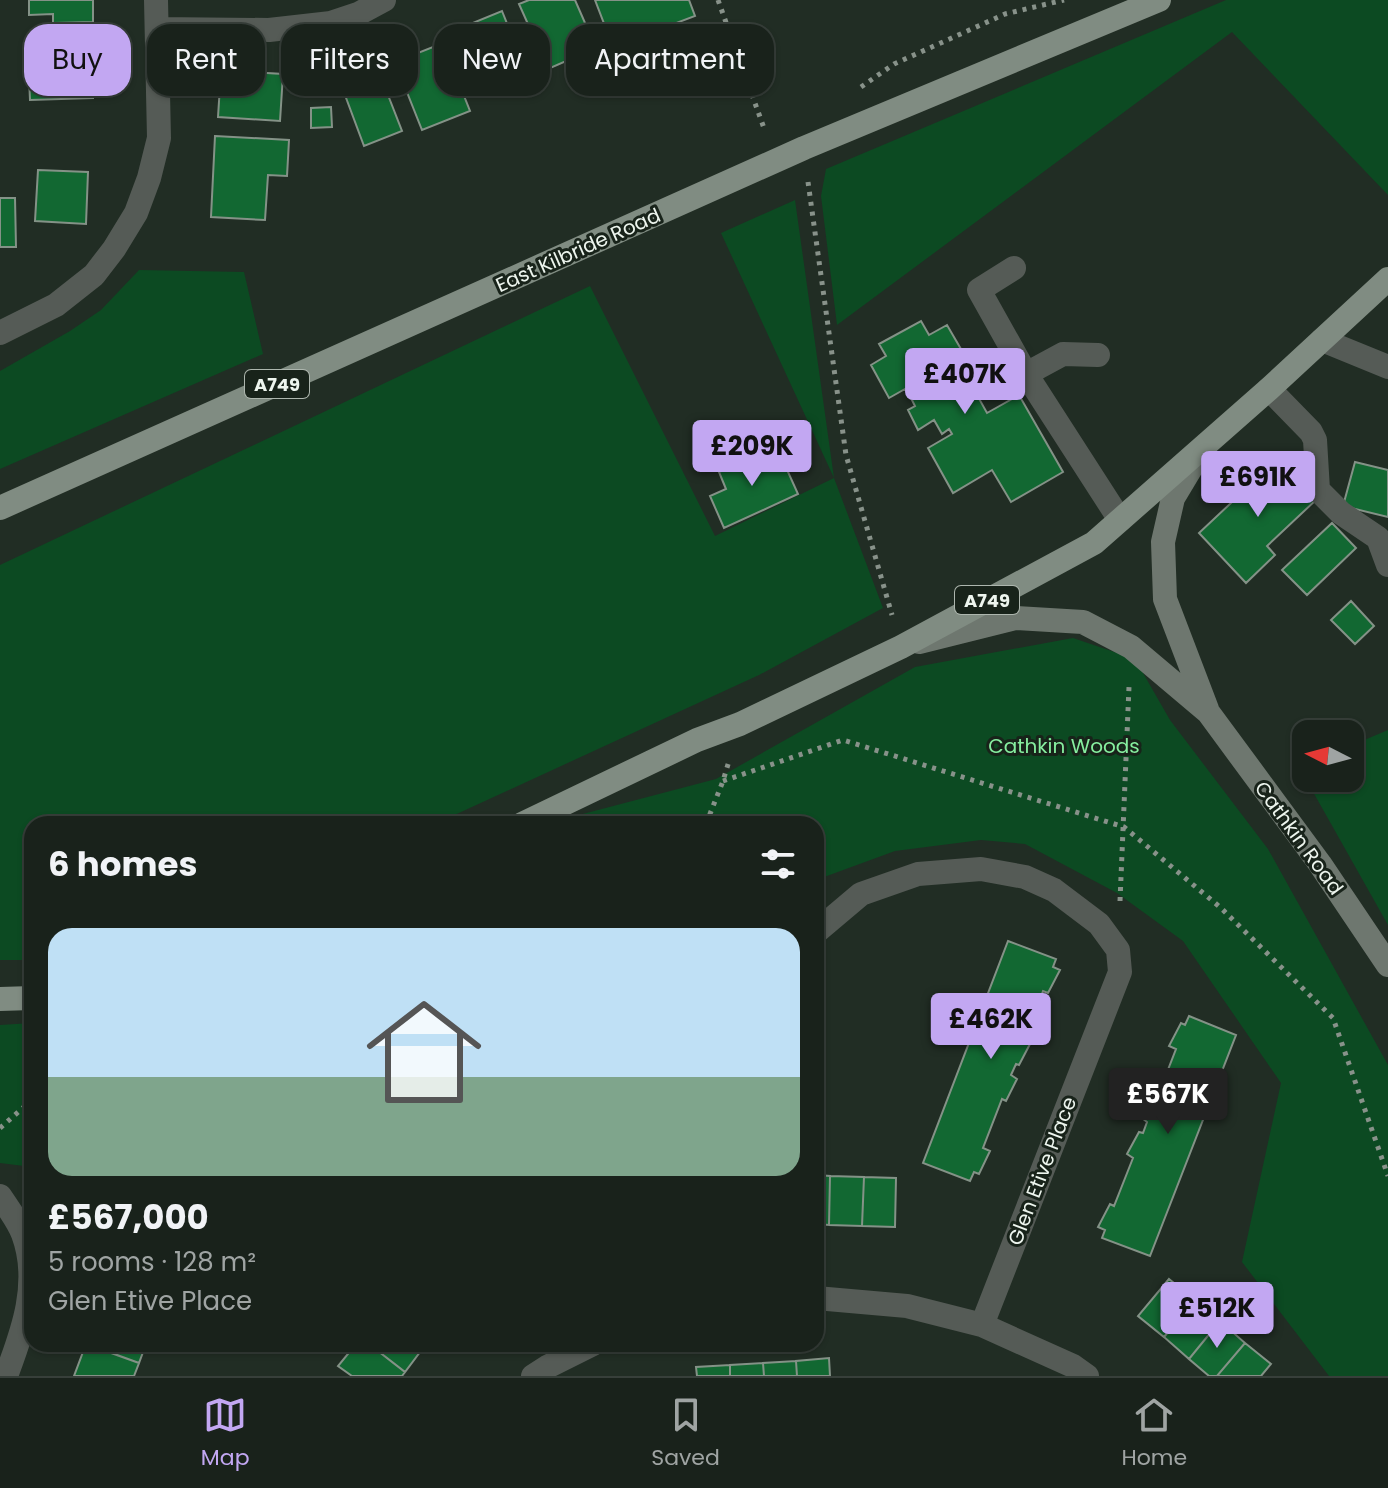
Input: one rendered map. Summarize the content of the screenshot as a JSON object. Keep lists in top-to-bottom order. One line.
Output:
{"streets":{"main road":["East Kilbride Road","A749","Cathkin Road"],"street":["Glen Etive Place"]},"crossings":[["A749","Cathkin Road"]],"parks":["Cathkin Woods"],"north":"left","page":{"chip":["Buy","Rent","Filters","New","Apartment"],"price":["£407K","£209K","£691K","£462K","£567K","£512K"],"heading":"6 homes","list":[{"name":"£567,000","note":"5 rooms · 128 m² · Glen Etive Place"}],"tabs":["Map","Saved","Home"]}}
